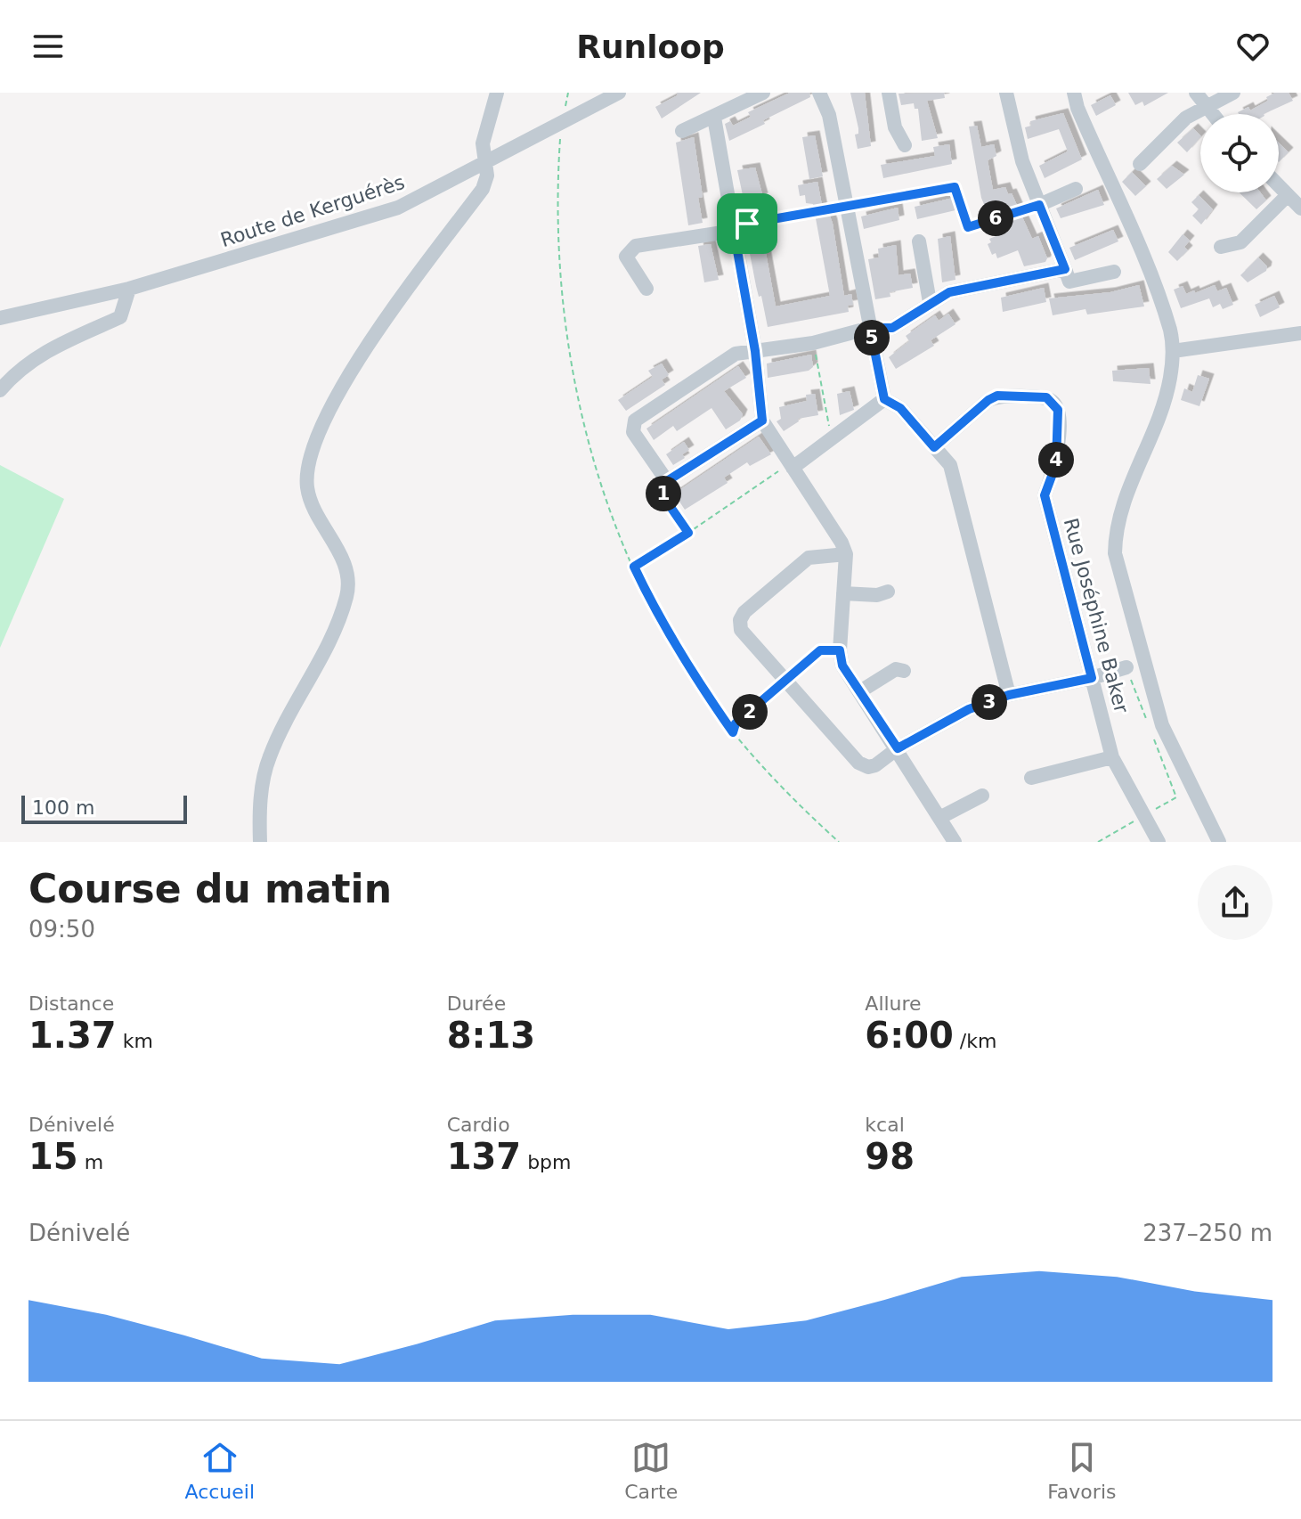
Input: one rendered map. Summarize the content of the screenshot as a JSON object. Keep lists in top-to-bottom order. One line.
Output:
{"streets":{"street":["Route de Kerguérès","Rue Joséphine Baker"]},"scale_bar":"100 m","page":{"header":"Runloop","pins":["6","5","4","1","3","2"],"scale":"100 m","heading":["Course du matin","09:50"],"stats":[["Distance","1.37 km"],["Durée","8:13"],["Allure","6:00 /km"],["Dénivelé","15 m"],["Cardio","137 bpm"],["kcal","98"]],"chart":["Dénivelé","237–250 m"],"tabs":["Accueil","Carte","Favoris"]}}
